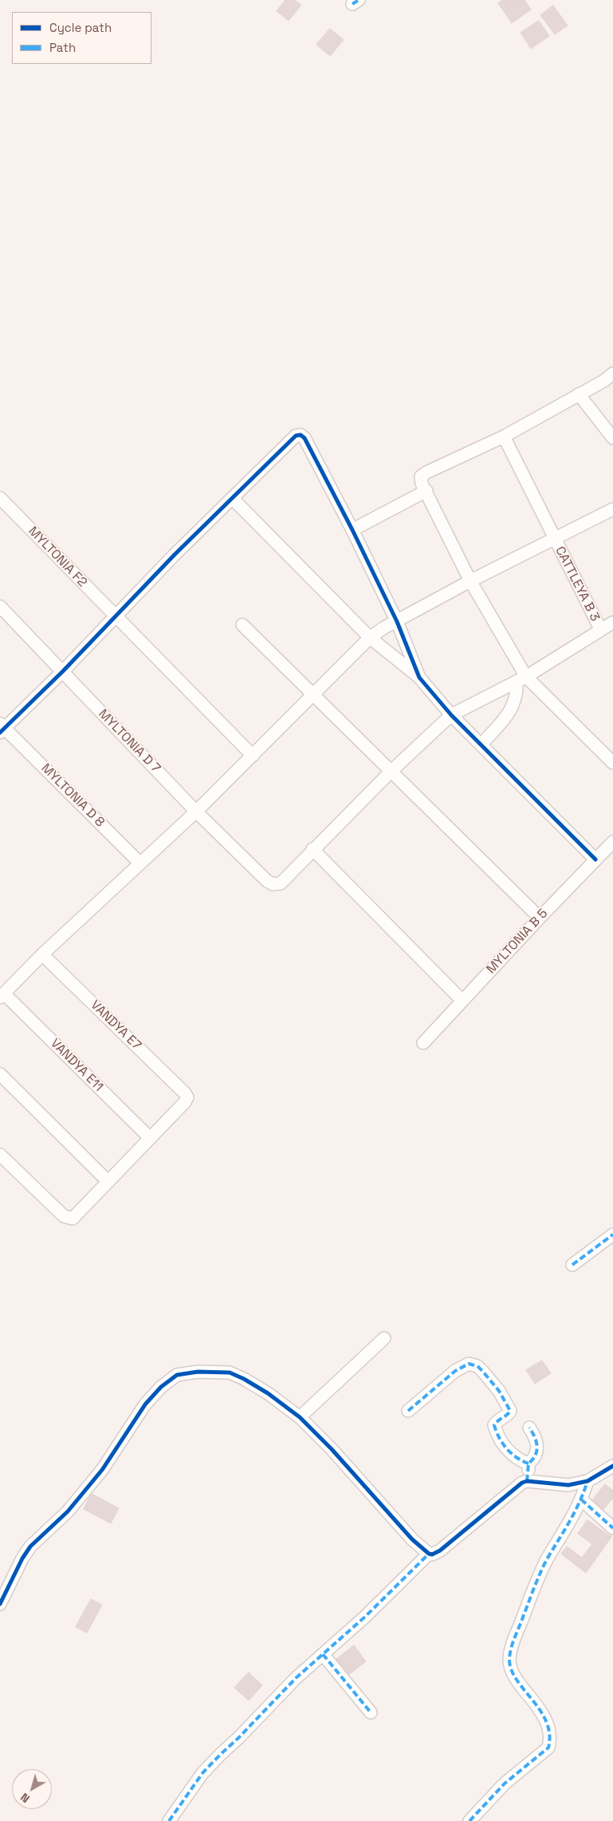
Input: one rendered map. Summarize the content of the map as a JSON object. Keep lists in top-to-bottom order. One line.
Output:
{"streets":{"street":["MYLTONIA F2","CATTLEYA B 3","MYLTONIA D 7","MYLTONIA D 8","MYLTONIA B 5","VANDYA E7","VANDYA E11"]},"crossings":[["CATTLEYA B 3","MYLTONIA D 7"],["VANDYA E7","VANDYA E11"]],"legend":["Cycle path","Path"],"north":"bottom left"}
